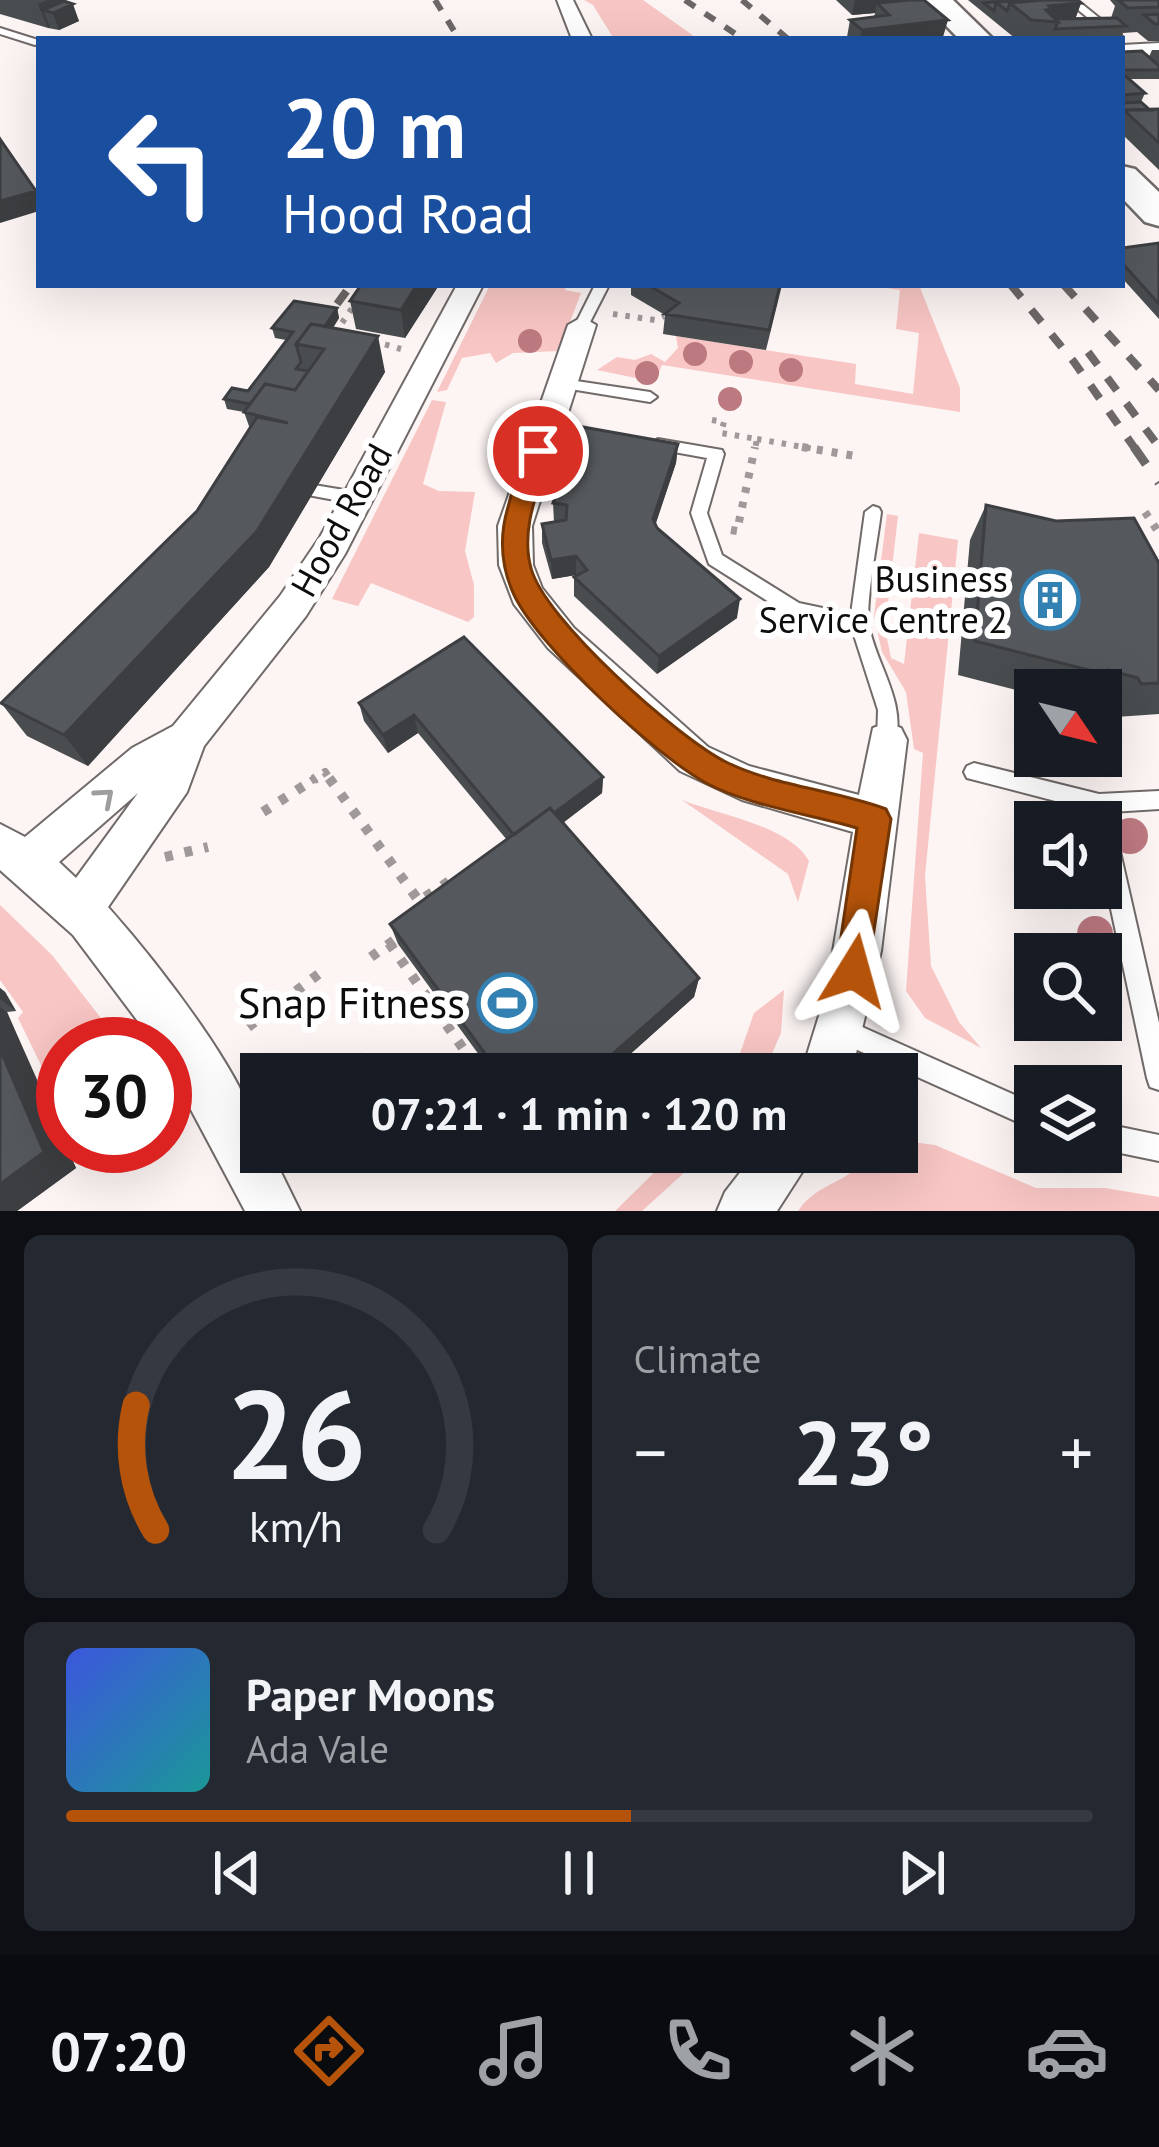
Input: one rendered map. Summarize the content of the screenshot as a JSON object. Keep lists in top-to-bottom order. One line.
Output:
{"streets":{"street":["Hood Road"]},"places":{"building":["Business Service Centre 2"],"sports":["Snap Fitness"]},"north":"bottom right","page":{"turn":["20 m","Hood Road"],"limit":"30","trip":"07:21 · 1 min · 120 m","tile":"Climate","heat":["−","23°","+"],"song":["Paper Moons","Ada Vale"],"tabs":"07:20","gauge":["26","km/h"]}}
